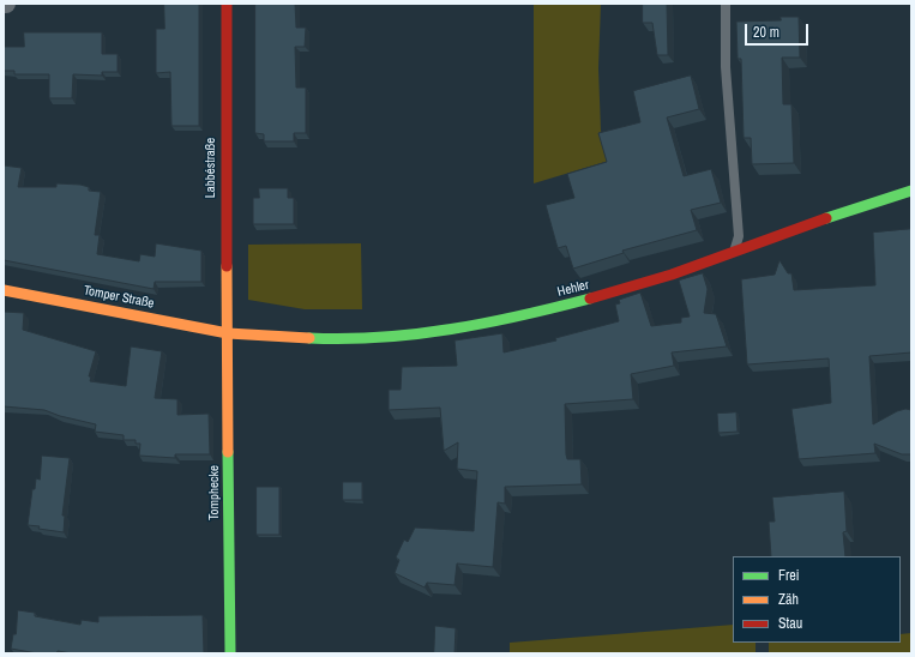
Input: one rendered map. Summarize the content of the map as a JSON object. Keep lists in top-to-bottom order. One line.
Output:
{"streets":{"main road":["Labbéstraße","Hehler","Tomper Straße","Tomphecke"]},"crossings":[["Labbéstraße","Hehler"],["Labbéstraße","Tomper Straße"],["Labbéstraße","Tomphecke"],["Hehler","Tomper Straße"],["Hehler","Tomphecke"],["Tomper Straße","Tomphecke"]],"legend":["Frei","Zäh","Stau"],"scale_bar":"20 m"}
